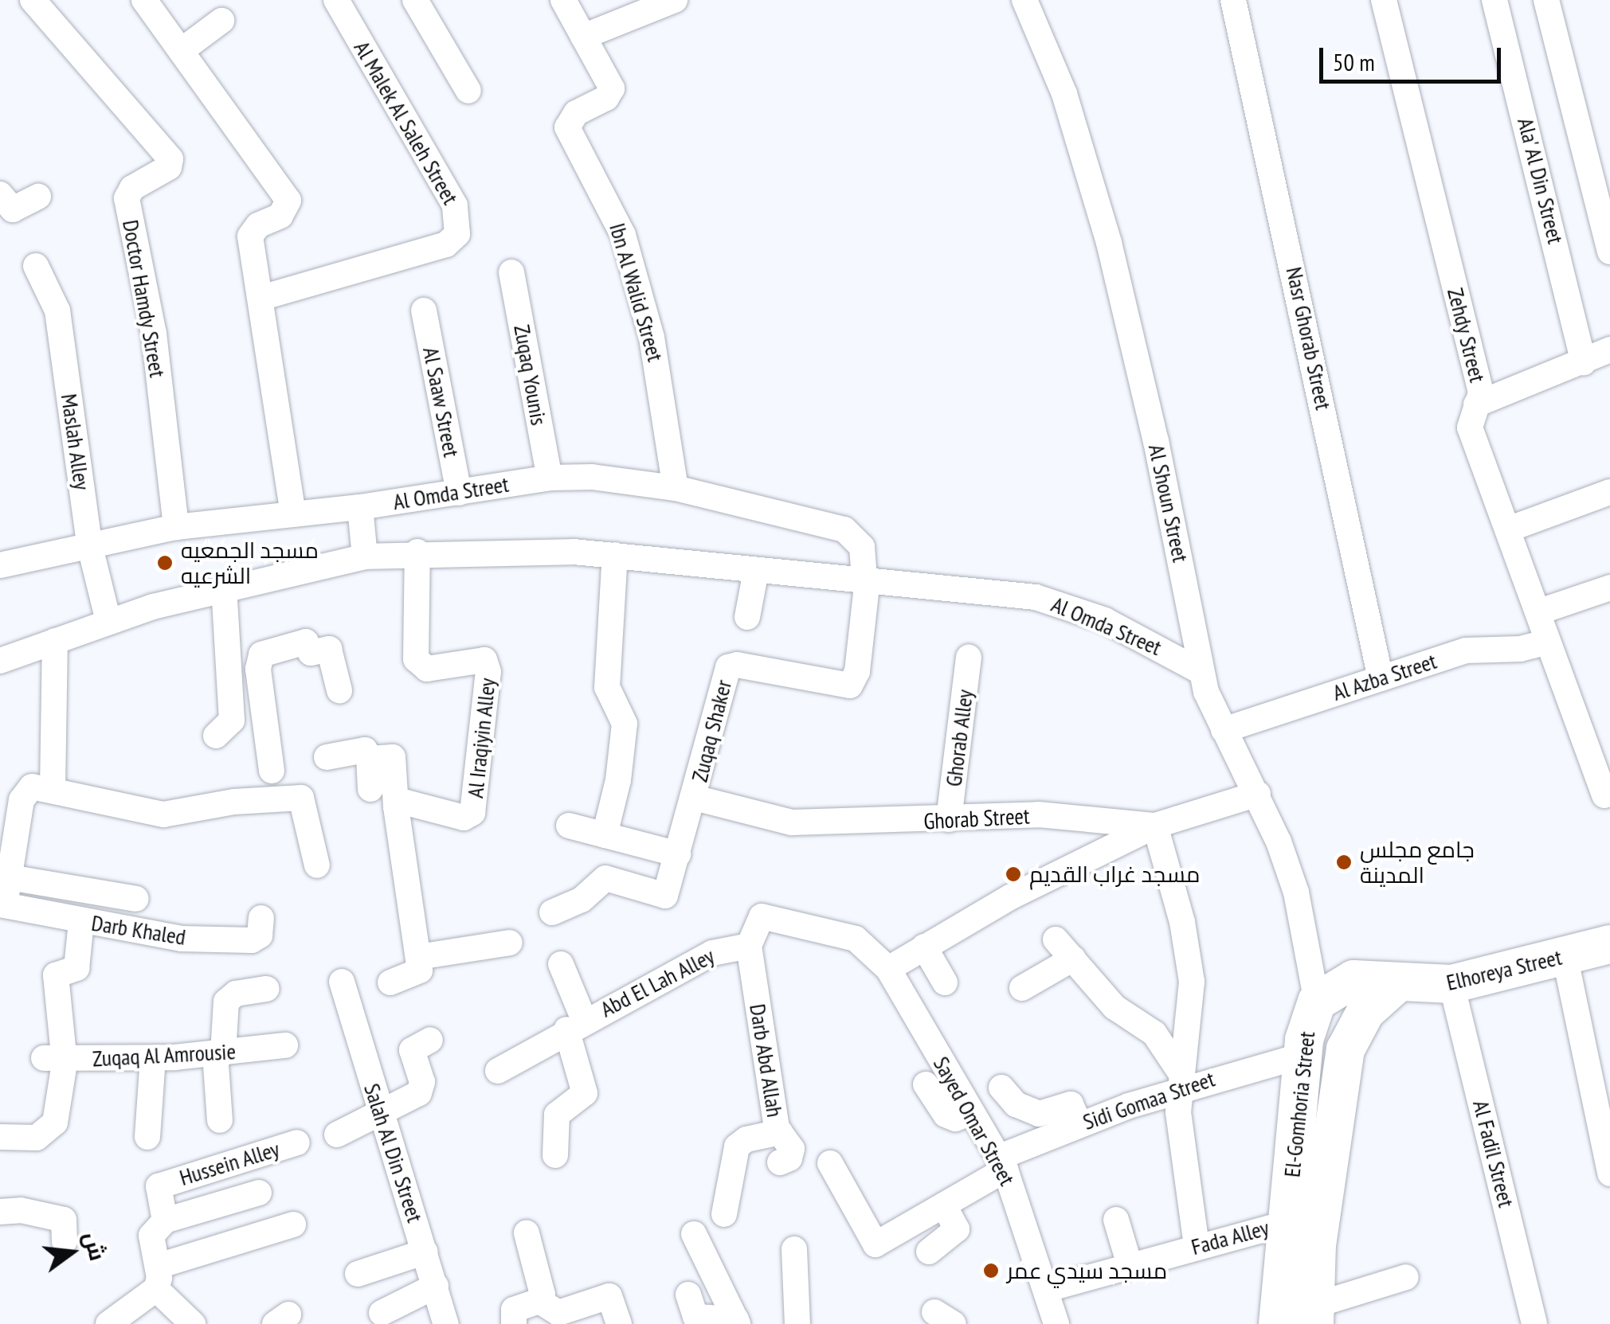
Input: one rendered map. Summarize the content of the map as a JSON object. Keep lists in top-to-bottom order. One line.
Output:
{"streets":{"street":["Al Malek Al Saleh Street","Ala' Al Din Street","Ibn Al Walid Street","Doctor Hamdy Street","Zehdy Street","Nasr Ghorab Street","Zuqaq Younis","Al Saaw Street","Maslah Alley","Al Omda Street","Al Shoun Street","Al Azba Street","Zuqaq Shaker","Al Iraqiyin Alley","Ghorab Alley","Ghorab Street","Darb Khaled","Elhoreya Street","Abd El Lah Alley","Zuqaq Al Amrousie","Darb Abd Allah","Sidi Gomaa Street","El-Gomhoria Street","Sayed Omar Street","Salah Al Din Street","Al Fadil Street","Hussein Alley","Fada Alley"]},"crossings":[["Ibn Al Walid Street","Al Omda Street"],["Doctor Hamdy Street","Al Omda Street"],["Zehdy Street","Al Azba Street"],["Nasr Ghorab Street","Al Azba Street"],["Zuqaq Younis","Al Omda Street"],["Al Saaw Street","Al Omda Street"],["Maslah Alley","Al Omda Street"],["Al Omda Street","Al Shoun Street"],["Al Omda Street","Zuqaq Shaker"],["Al Omda Street","Al Iraqiyin Alley"],["Al Shoun Street","Al Azba Street"],["Al Shoun Street","Ghorab Street"],["Al Shoun Street","El-Gomhoria Street"],["Zuqaq Shaker","Ghorab Street"],["Ghorab Alley","Ghorab Street"],["Elhoreya Street","El-Gomhoria Street"],["Elhoreya Street","Al Fadil Street"],["Abd El Lah Alley","Darb Abd Allah"],["Abd El Lah Alley","Sayed Omar Street"],["Darb Abd Allah","Sayed Omar Street"],["Sidi Gomaa Street","El-Gomhoria Street"],["Sidi Gomaa Street","Sayed Omar Street"],["El-Gomhoria Street","Fada Alley"],["Sayed Omar Street","Fada Alley"]],"places":["مسجد الجمعيه الشرعيه","جامع مجلس المدينة","مسجد غراب القديم","مسجد سيدي عمر"],"scale_bar":"50 m","north":"right"}
